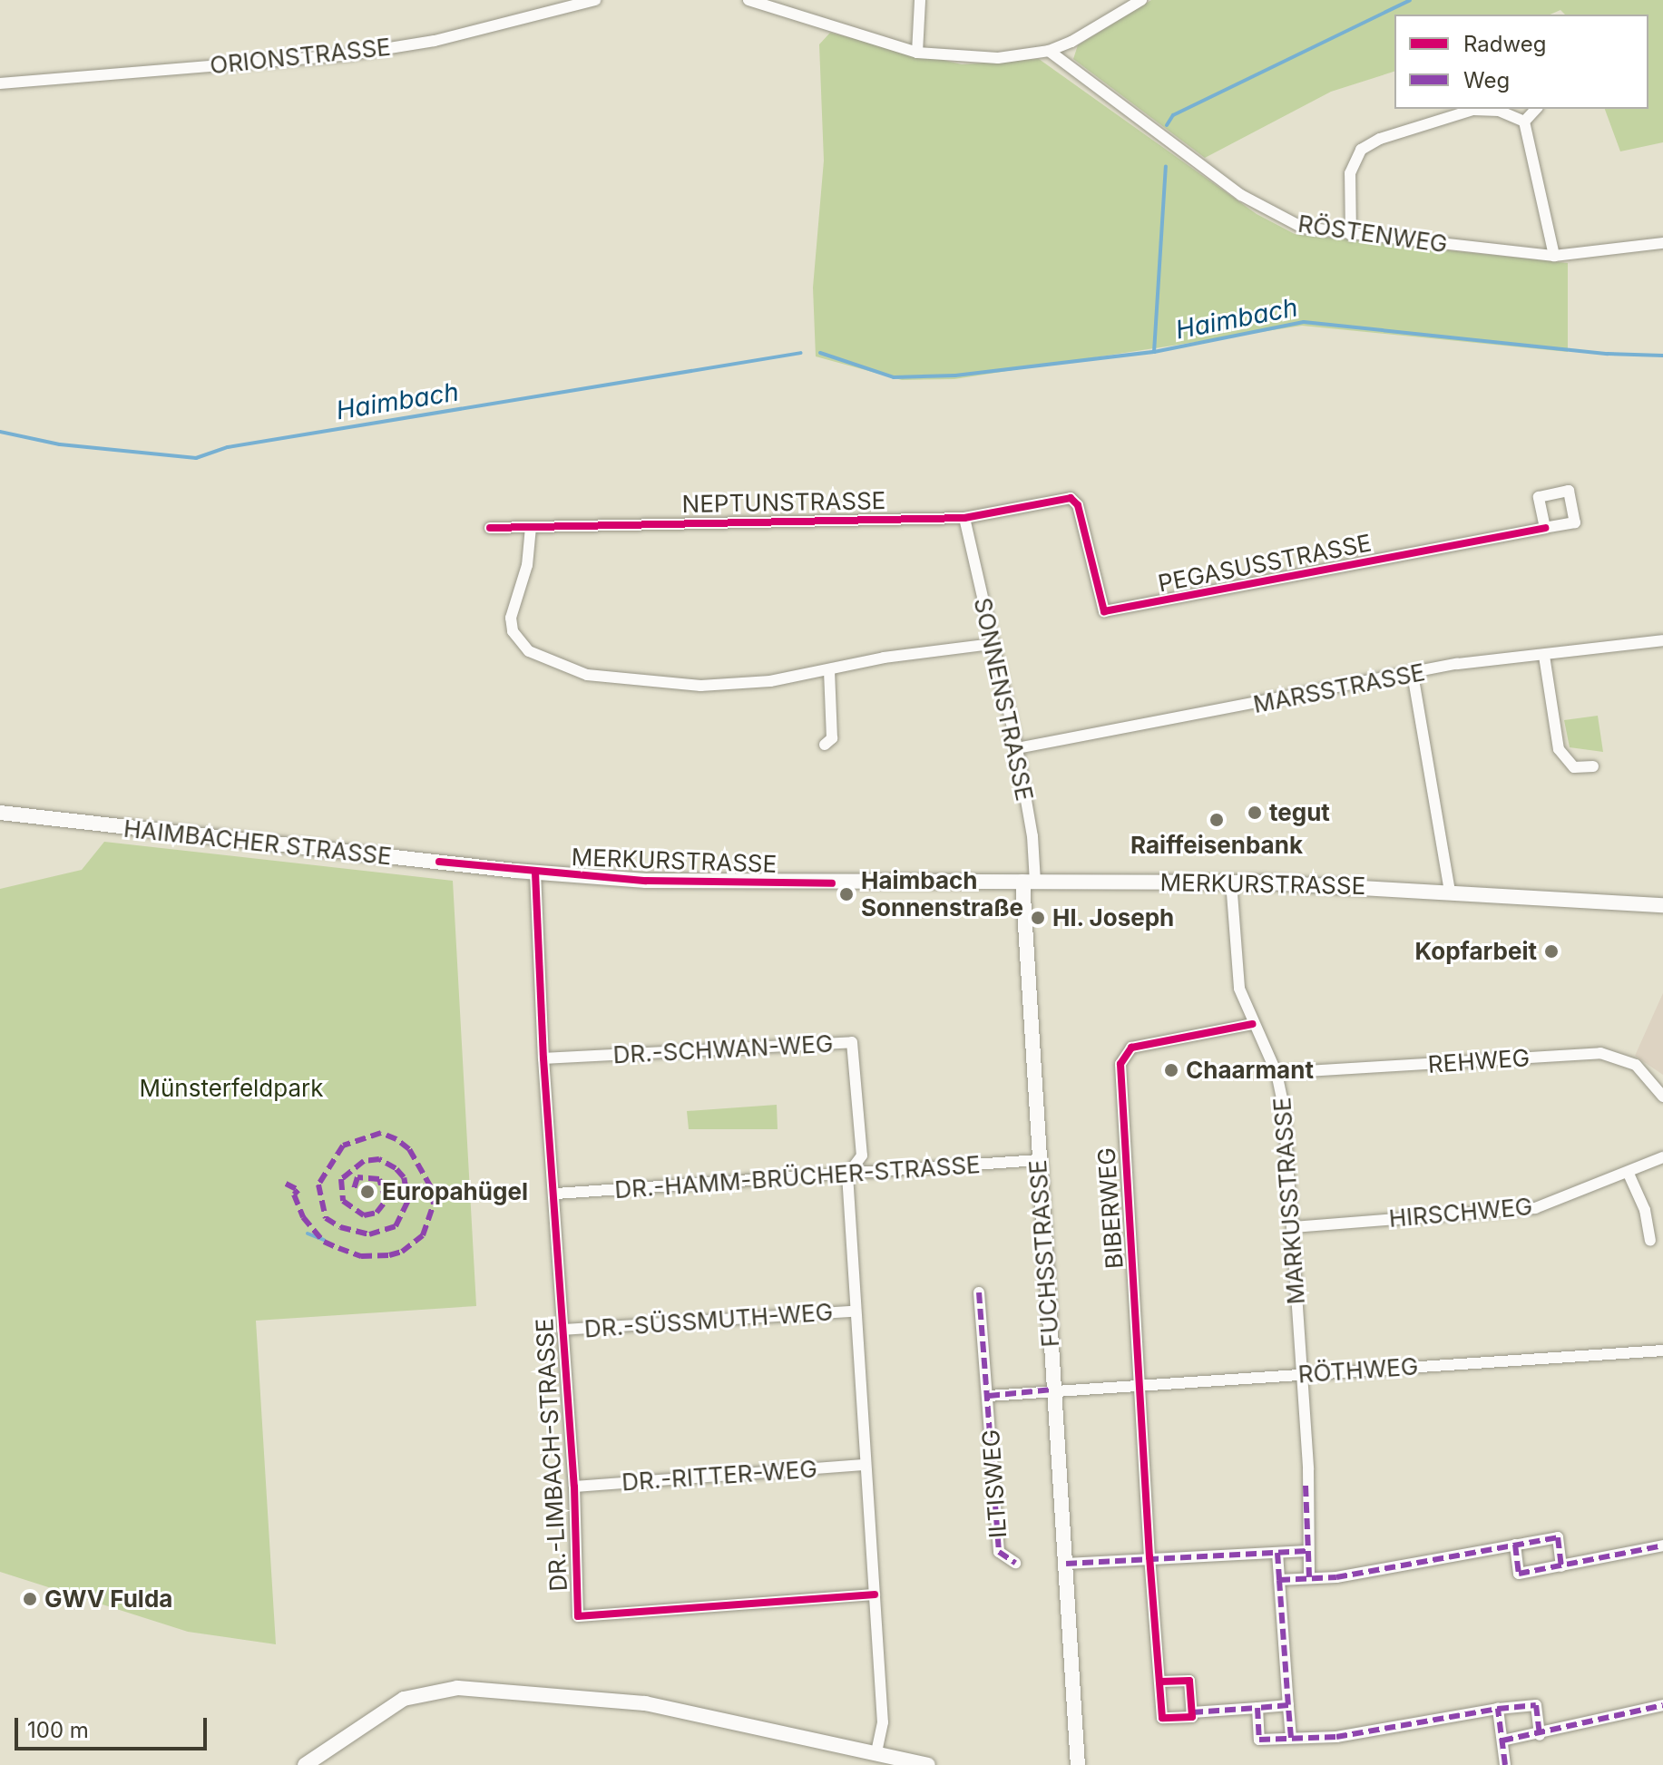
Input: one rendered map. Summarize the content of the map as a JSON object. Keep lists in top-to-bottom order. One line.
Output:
{"streets":{"main road":["HAIMBACHER STRASSE","MERKURSTRASSE","FUCHSSTRASSE"],"street":["ORIONSTRASSE","RÖSTENWEG","NEPTUNSTRASSE","PEGASUSSTRASSE","MARSSTRASSE","SONNENSTRASSE","DR.-SCHWAN-WEG","REHWEG","DR.-HAMM-BRÜCHER-STRASSE","MARKUSSTRASSE","BIBERWEG","HIRSCHWEG","DR.-SÜSSMUTH-WEG","RÖTHWEG","DR.-LIMBACH-STRASSE","DR.-RITTER-WEG","ILTISWEG"]},"crossings":[["NEPTUNSTRASSE","PEGASUSSTRASSE"],["NEPTUNSTRASSE","SONNENSTRASSE"],["MARSSTRASSE","SONNENSTRASSE"],["SONNENSTRASSE","MERKURSTRASSE"],["SONNENSTRASSE","FUCHSSTRASSE"],["HAIMBACHER STRASSE","MERKURSTRASSE"],["MERKURSTRASSE","MARKUSSTRASSE"],["MERKURSTRASSE","FUCHSSTRASSE"],["MERKURSTRASSE","DR.-LIMBACH-STRASSE"],["DR.-SCHWAN-WEG","DR.-HAMM-BRÜCHER-STRASSE"],["DR.-SCHWAN-WEG","DR.-LIMBACH-STRASSE"],["REHWEG","MARKUSSTRASSE"],["DR.-HAMM-BRÜCHER-STRASSE","FUCHSSTRASSE"],["DR.-HAMM-BRÜCHER-STRASSE","DR.-LIMBACH-STRASSE"],["MARKUSSTRASSE","BIBERWEG"],["MARKUSSTRASSE","HIRSCHWEG"],["MARKUSSTRASSE","RÖTHWEG"],["BIBERWEG","RÖTHWEG"],["FUCHSSTRASSE","RÖTHWEG"],["FUCHSSTRASSE","ILTISWEG"],["DR.-SÜSSMUTH-WEG","DR.-LIMBACH-STRASSE"],["RÖTHWEG","ILTISWEG"],["DR.-LIMBACH-STRASSE","DR.-RITTER-WEG"]],"water":["Haimbach"],"parks":["Münsterfeldpark"],"places":["tegut","Raiffeisenbank","Haimbach Sonnenstraße","Hl. Joseph","Kopfarbeit","Chaarmant","Europahügel","GWV Fulda"],"legend":["Radweg","Weg"],"scale_bar":"100 m"}
